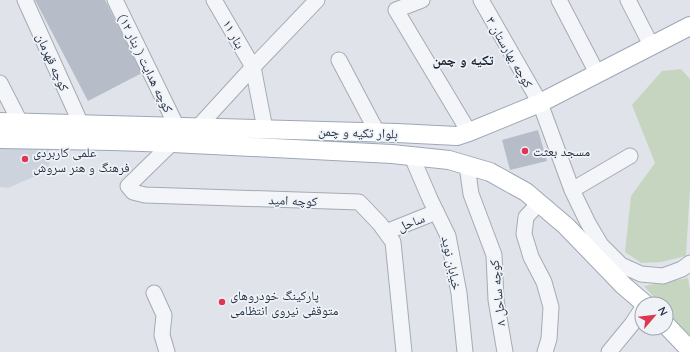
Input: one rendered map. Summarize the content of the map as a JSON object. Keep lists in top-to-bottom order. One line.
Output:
{"streets":{"main road":["بلوار تکیه و چمن"],"street":["بنار ۱۱","کوچه بهارستان ۳","کوچه قهرمان","کوچه هدایت ( بنار ۱۲)","کوچه امید","ساحل","خیابان نوید","کوچه ساحل ۸"]},"crossings":[["بنار ۱۱","بلوار تکیه و چمن"],["کوچه بهارستان ۳","بلوار تکیه و چمن"],["کوچه قهرمان","بلوار تکیه و چمن"],["کوچه هدایت ( بنار ۱۲)","بلوار تکیه و چمن"],["کوچه هدایت ( بنار ۱۲)","کوچه امید"],["بلوار تکیه و چمن","کوچه امید"],["بلوار تکیه و چمن","خیابان نوید"],["بلوار تکیه و چمن","کوچه ساحل ۸"],["کوچه امید","ساحل"],["ساحل","خیابان نوید"]],"districts":["تکیه و چمن"],"places":["مسجد بعثت","علمی کاربردی فرهنگ و هنر سروش","پارکینگ خودروهای متوقفی نیروی انتظامی"],"north":"top right"}
